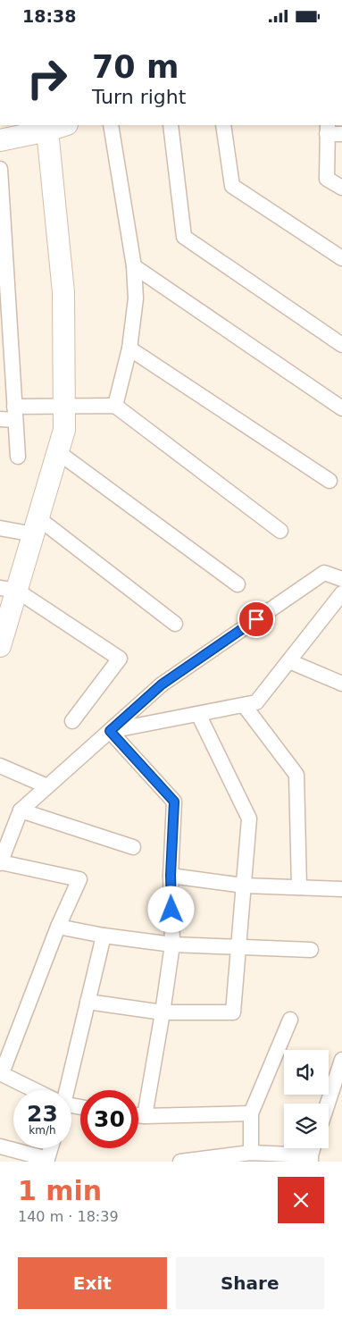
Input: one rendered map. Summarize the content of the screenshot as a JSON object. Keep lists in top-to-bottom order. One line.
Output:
{"page":{"status":"18:38","turn":["70 m","Turn right"],"speed":"23 km/h","limit":"30","heading":["1 min","140 m · 18:39"],"buttons":["Exit","Share"]}}
